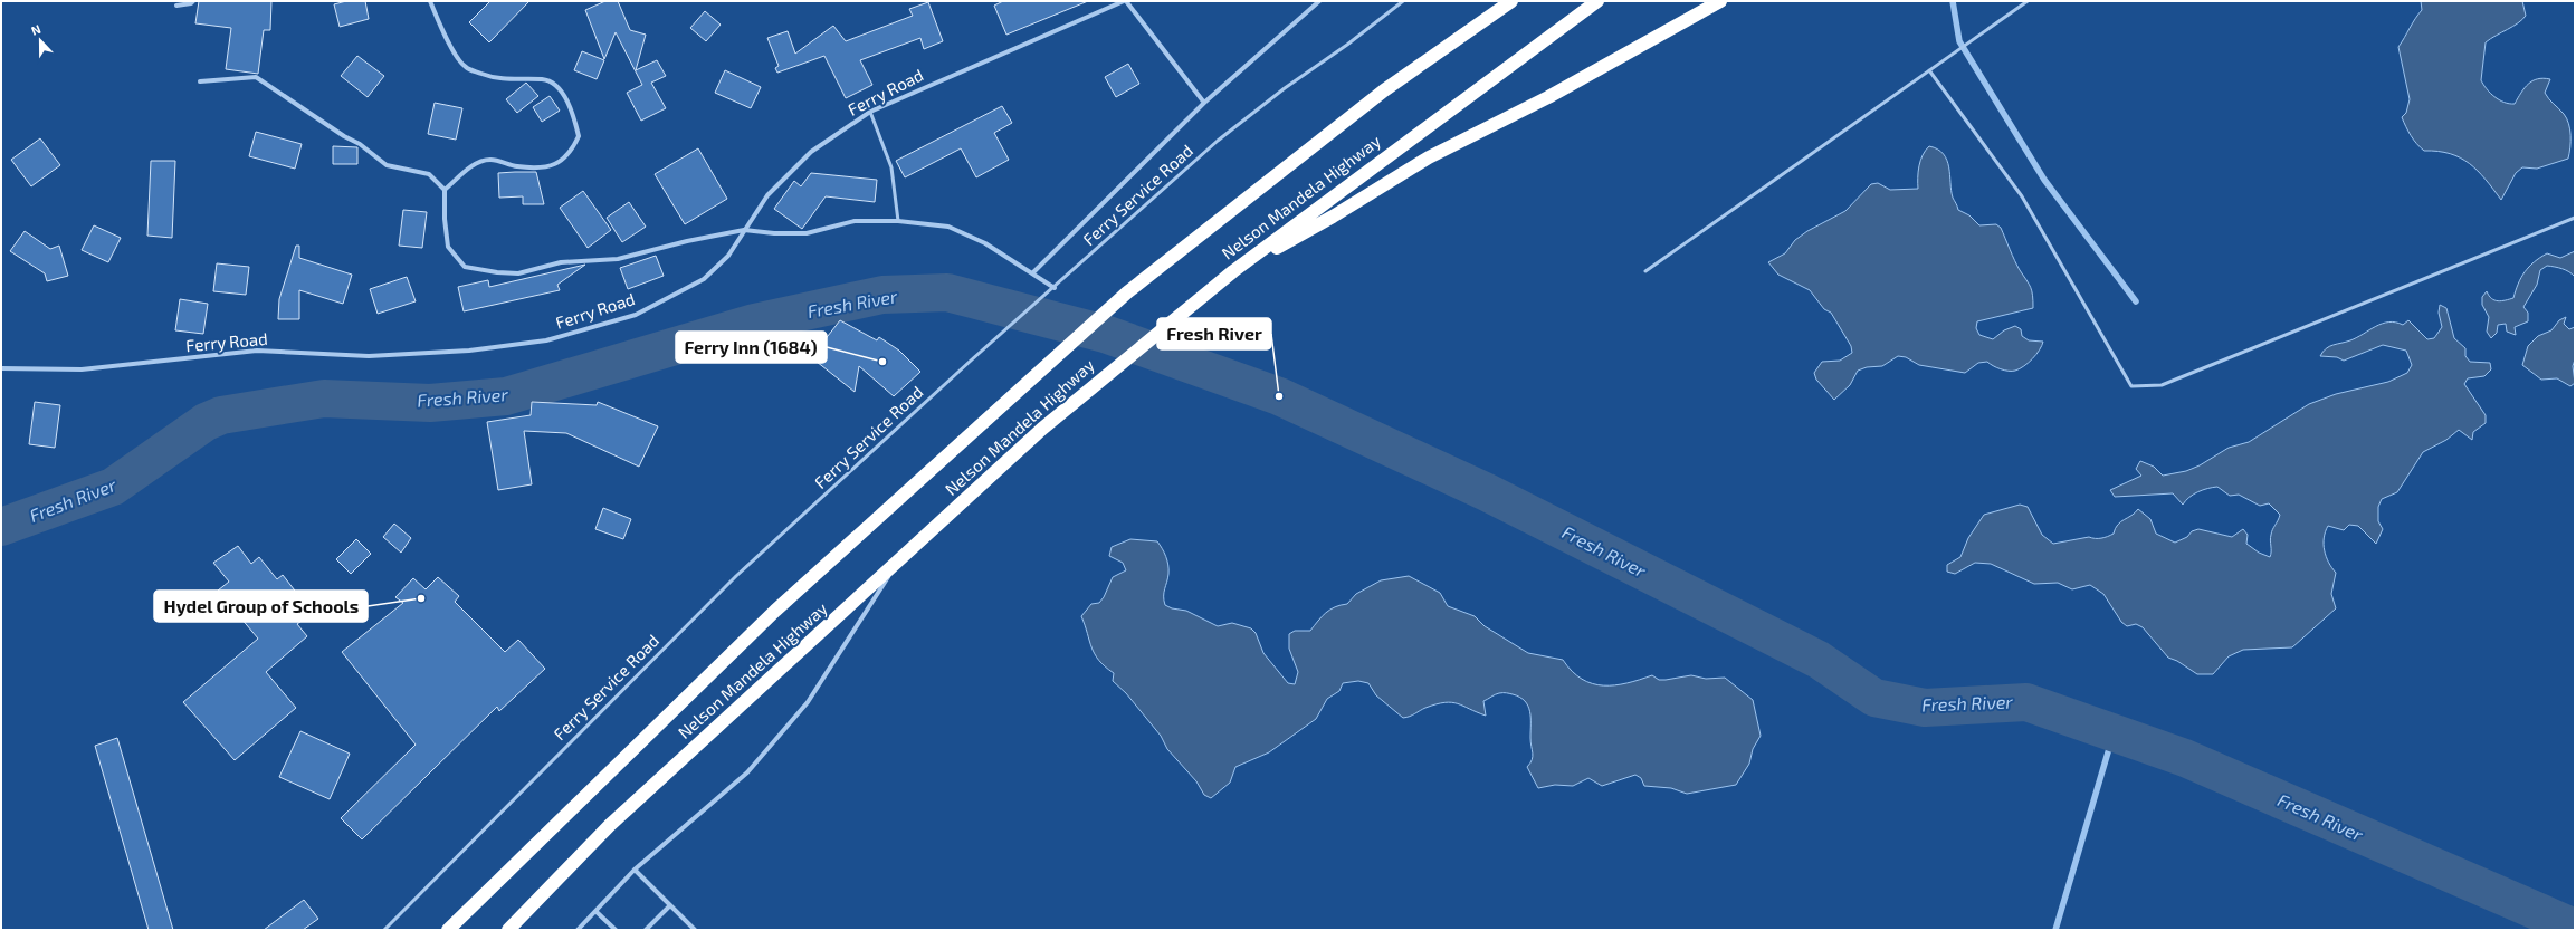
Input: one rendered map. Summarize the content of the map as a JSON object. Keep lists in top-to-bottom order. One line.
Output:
{"streets":{"highway":["Nelson Mandela Highway"],"street":["Ferry Road"],"lane":["Ferry Service Road"]},"water":["Fresh River"],"places":["Ferry Inn (1684)","Fresh River","Hydel Group of Schools"],"north":"top"}
